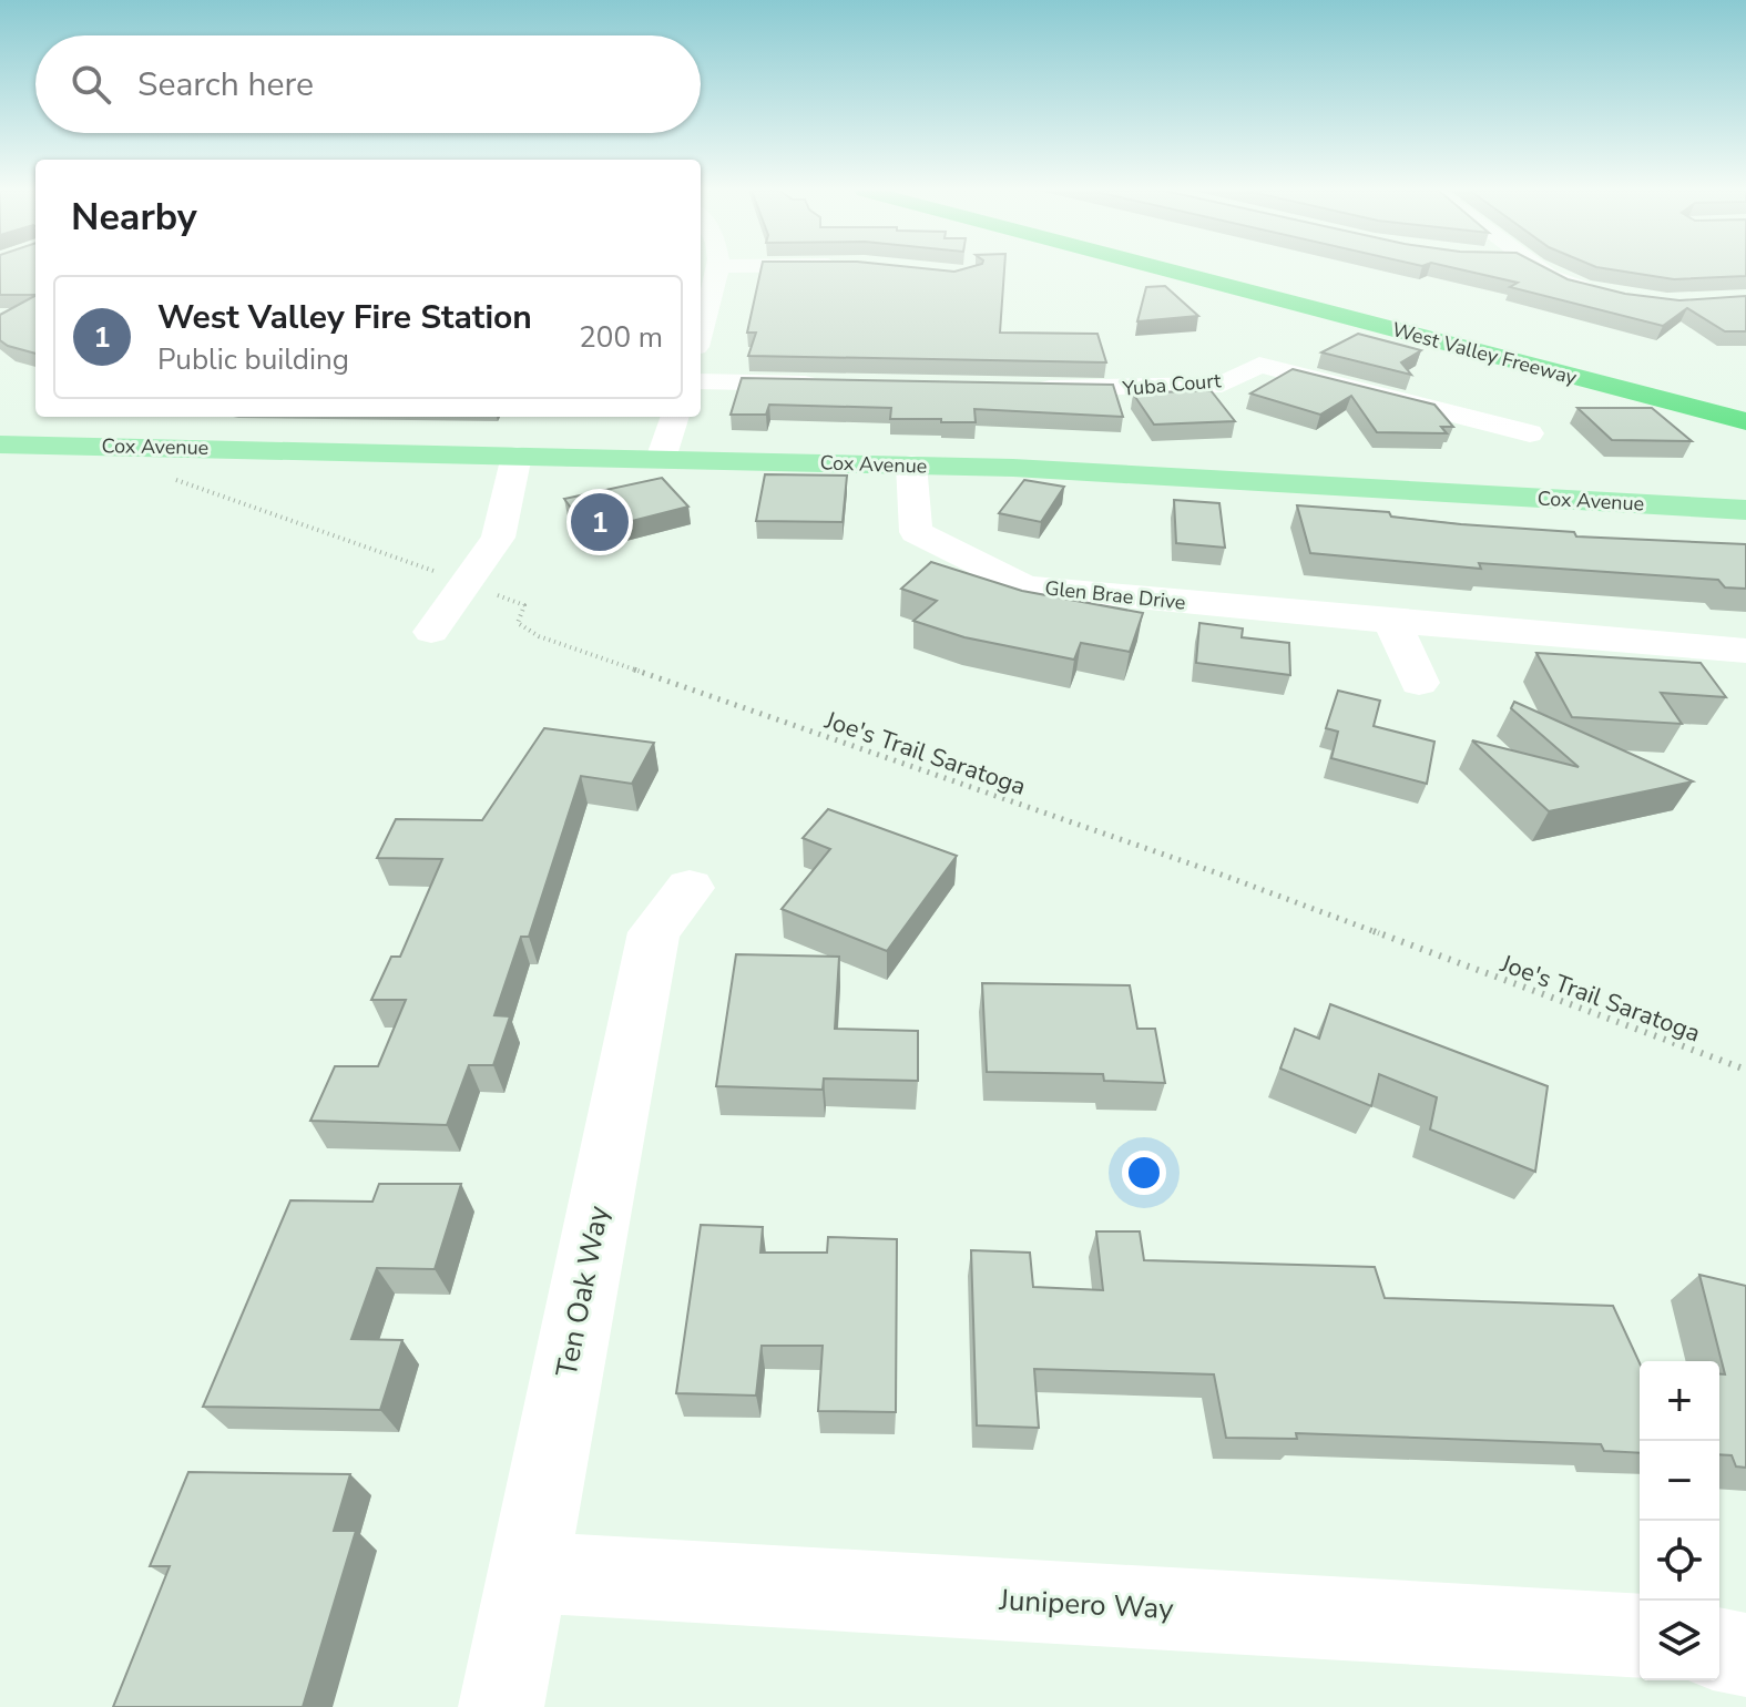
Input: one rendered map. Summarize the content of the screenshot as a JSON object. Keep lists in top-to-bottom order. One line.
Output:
{"streets":{"highway":["West Valley Freeway"],"main road":["Cox Avenue"],"street":["Yuba Court","Glen Brae Drive","Ten Oak Way","Junipero Way"],"path":["Joe's Trail Saratoga"]},"crossings":[["Cox Avenue","Glen Brae Drive"],["Ten Oak Way","Junipero Way"]],"page":{"search":"Search here","heading":"Nearby","list":[{"mark":"1","name":"West Valley Fire Station","note":"Public building","value":"200 m"}],"pins":"1","map_buttons":["+","−"]}}
